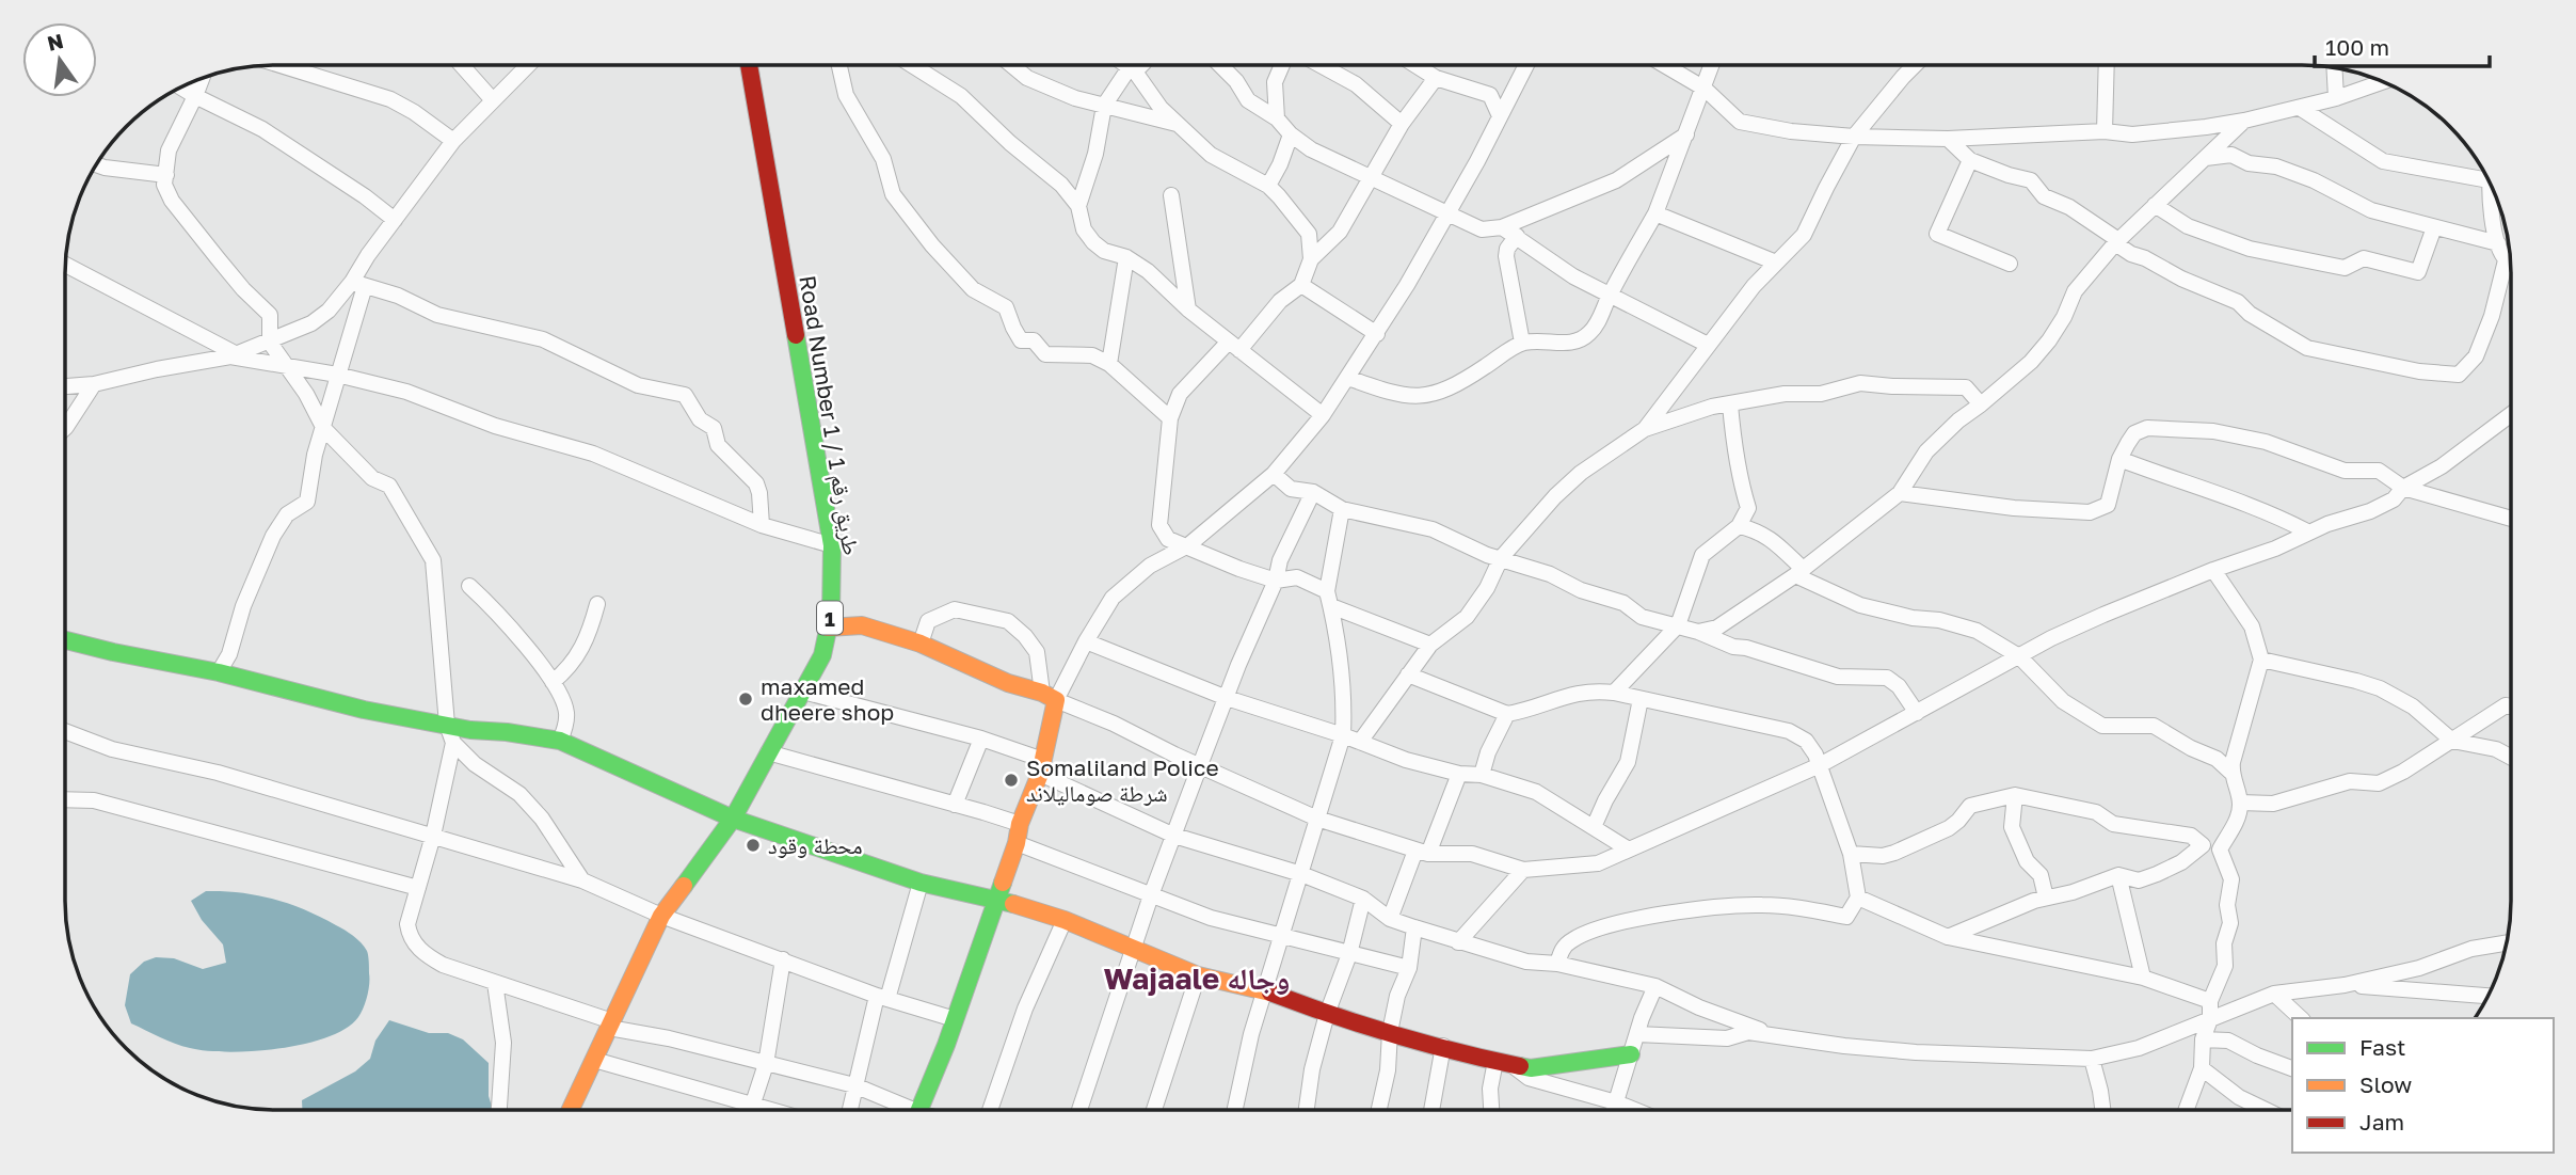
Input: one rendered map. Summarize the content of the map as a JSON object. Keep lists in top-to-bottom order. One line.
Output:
{"streets":{"main road":["Road Number 1 / طريق رقم 1","1"]},"districts":["Wajaale وجاله"],"places":["maxamed dheere shop","Somaliland Police شرطة صوماليلاند","محطة وقود"],"legend":["Fast","Slow","Jam"],"scale_bar":"100 m","north":"top"}
